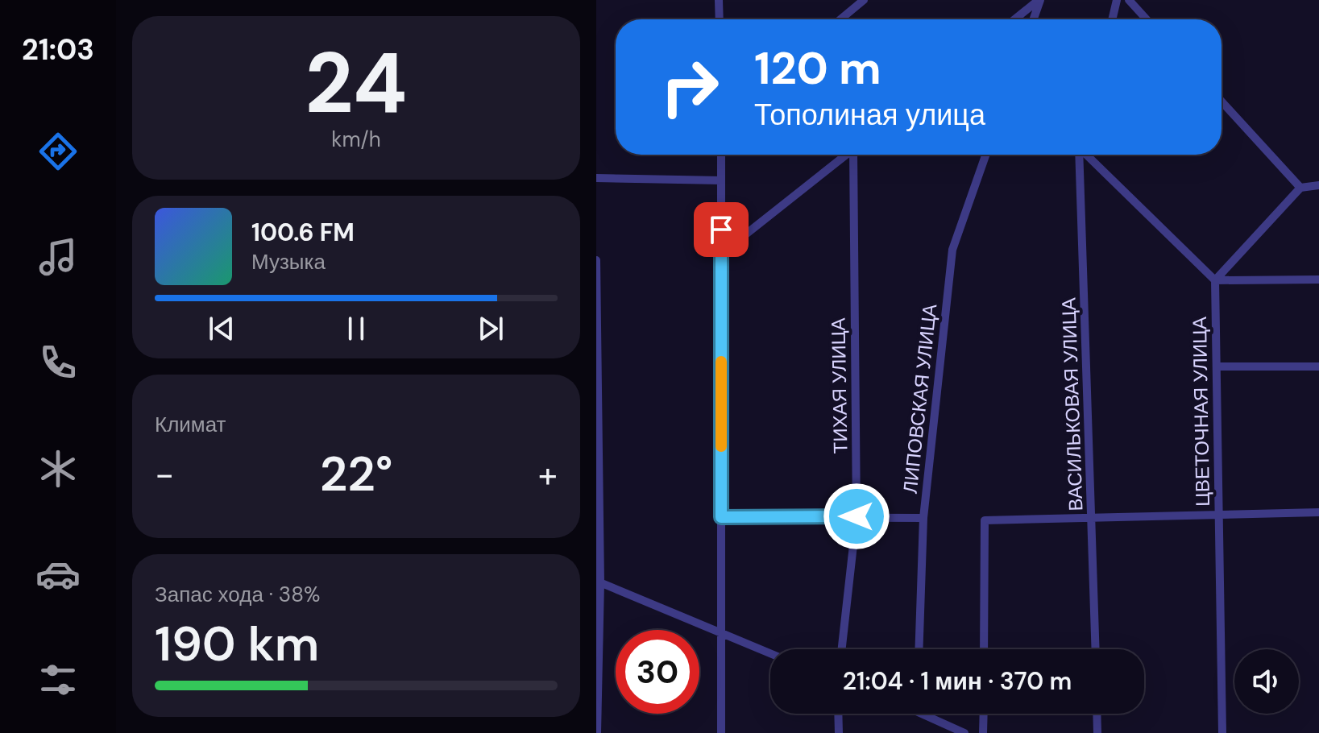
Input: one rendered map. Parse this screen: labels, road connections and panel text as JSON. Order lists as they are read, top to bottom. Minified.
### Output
{"streets":{"street":["ТИХАЯ УЛИЦА","ЛИПОВСКАЯ УЛИЦА","ВАСИЛЬКОВАЯ УЛИЦА","ЦВЕТОЧНАЯ УЛИЦА"]},"page":{"tabs":"21:03","tile":[["24","km/h"],"Климат",["Запас хода · 38%","190 km"]],"turn":["120 m","Тополиная улица"],"song":["100.6 FM","Музыка"],"heat":["−","22°","+"],"limit":"30","trip":"21:04 · 1 мин · 370 m"}}
